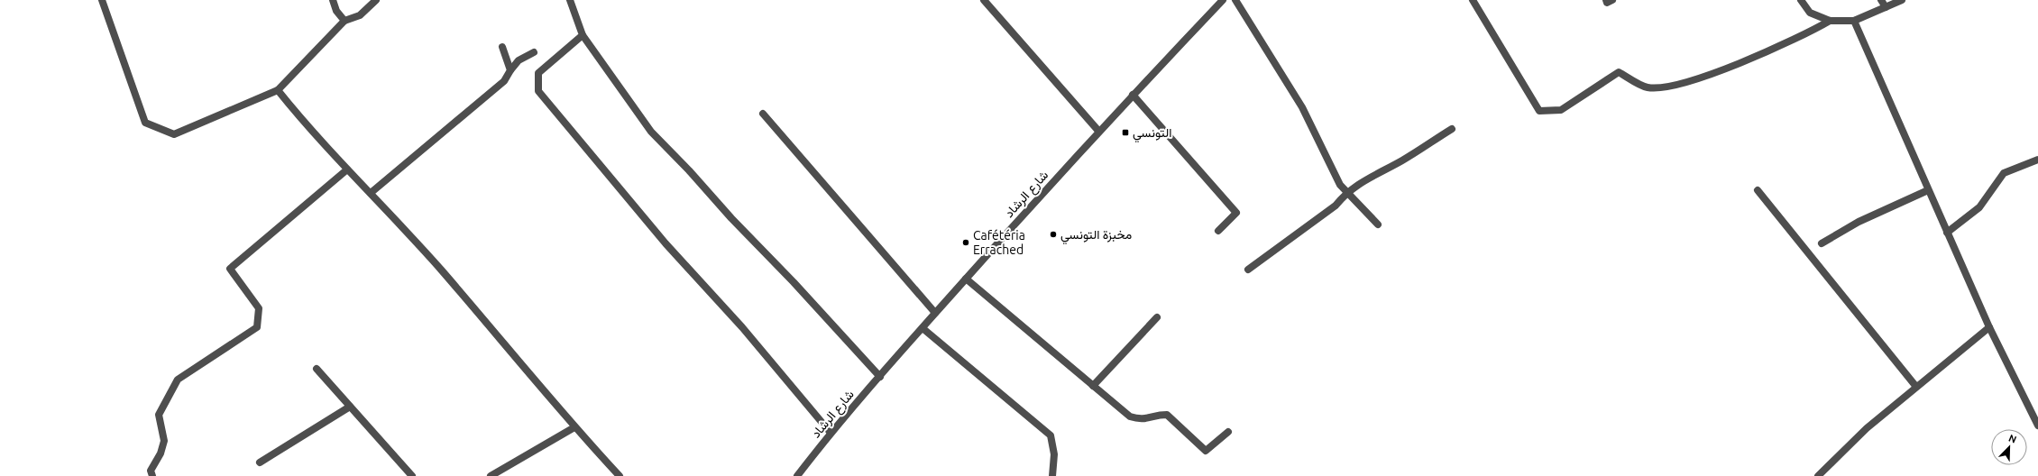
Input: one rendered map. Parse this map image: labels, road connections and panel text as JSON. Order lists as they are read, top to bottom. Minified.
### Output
{"streets":{"street":["شارع الرشاد"]},"places":{"transit":["التونسي"],"other":["مخبزة التونسي","Cafétéria Errached"]},"north":"top right"}
